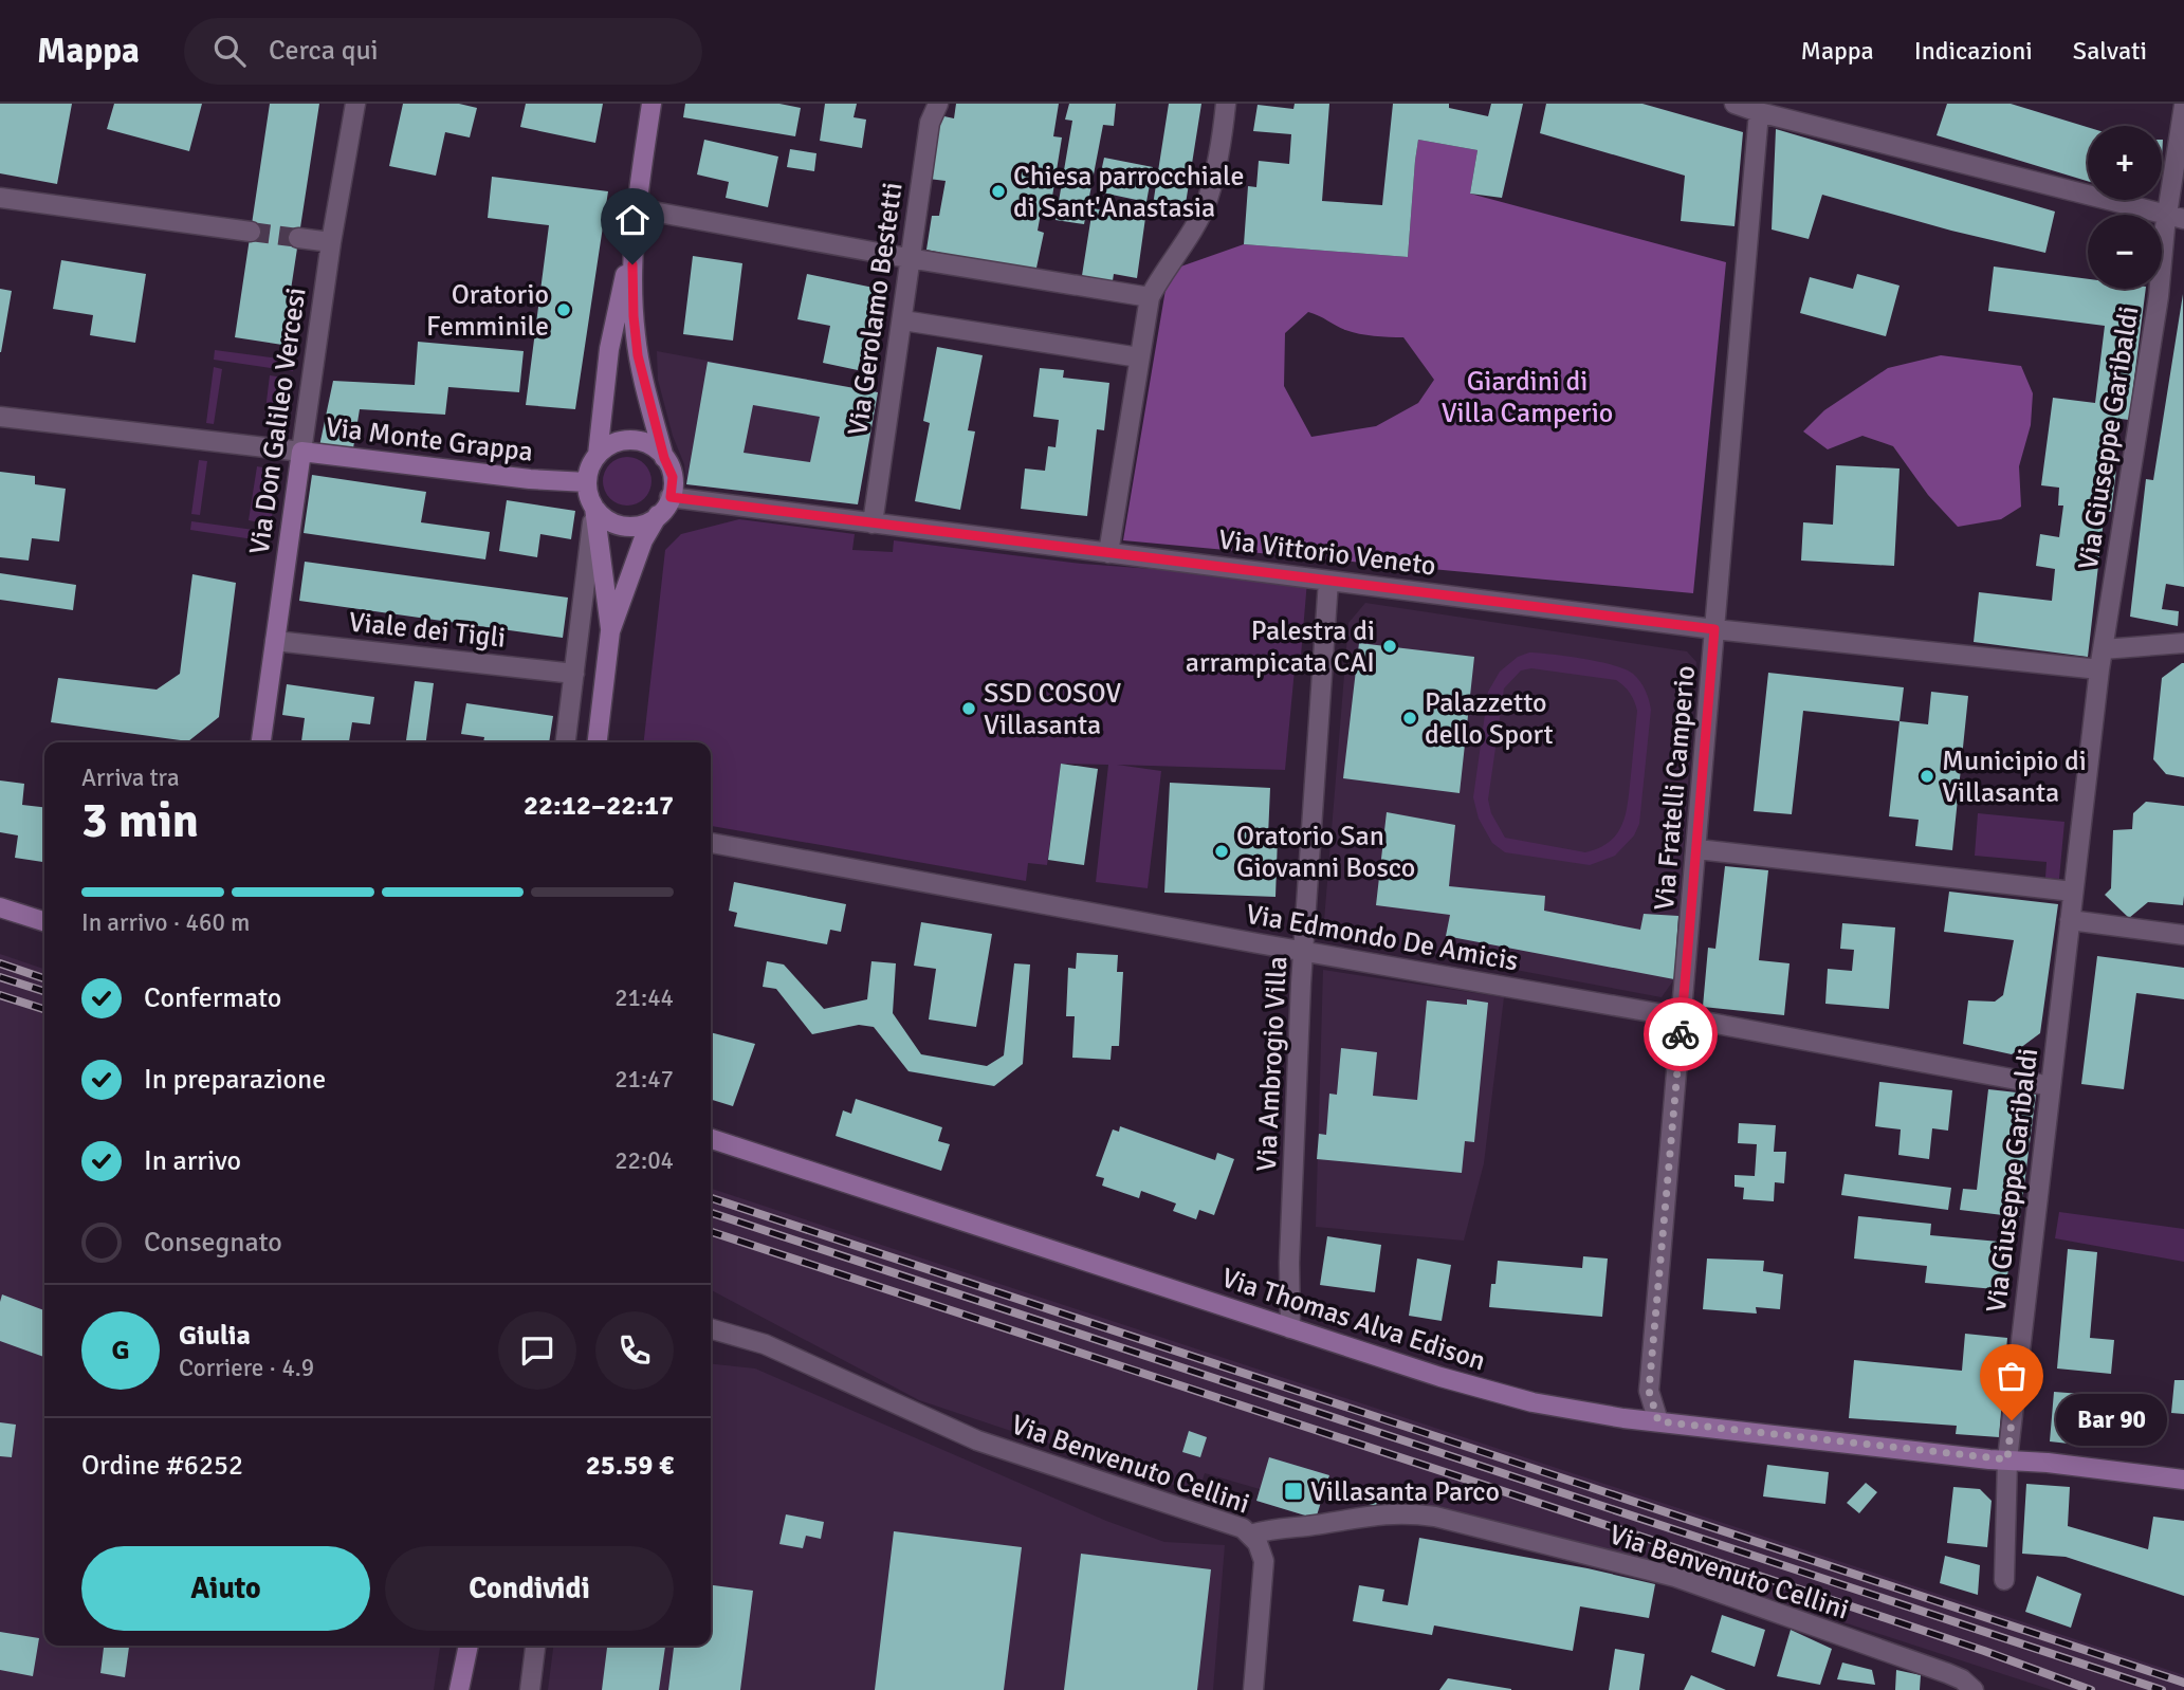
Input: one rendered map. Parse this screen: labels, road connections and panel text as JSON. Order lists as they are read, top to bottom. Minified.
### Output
{"streets":{"street":["Via Gerolamo Bestetti","Via Don Galileo Vercesi","Via Giuseppe Garibaldi","Via Monte Grappa","Via Vittorio Veneto","Viale dei Tigli","Via Fratelli Camperio","Via Edmondo De Amicis","Via Ambrogio Villa","Via Thomas Alva Edison","Via Benvenuto Cellini"]},"crossings":[["Via Gerolamo Bestetti","Via Vittorio Veneto"],["Via Don Galileo Vercesi","Via Monte Grappa"],["Via Don Galileo Vercesi","Viale dei Tigli"],["Via Giuseppe Garibaldi","Via Vittorio Veneto"],["Via Giuseppe Garibaldi","Via Edmondo De Amicis"],["Via Giuseppe Garibaldi","Via Thomas Alva Edison"],["Via Monte Grappa","Via Vittorio Veneto"],["Via Vittorio Veneto","Via Fratelli Camperio"],["Via Vittorio Veneto","Via Ambrogio Villa"],["Via Fratelli Camperio","Via Edmondo De Amicis"],["Via Fratelli Camperio","Via Thomas Alva Edison"],["Via Edmondo De Amicis","Via Ambrogio Villa"],["Via Ambrogio Villa","Via Thomas Alva Edison"]],"parks":["Giardini di Villa Camperio"],"places":{"other":["Chiesa parrocchiale di Sant'Anastasia","Oratorio Femminile","Palestra di arrampicata CAI","SSD COSOV Villasanta","Palazzetto dello Sport","Municipio di Villasanta","Oratorio San Giovanni Bosco","Bar 90"],"transit":["Villasanta Parco"]},"page":{"header":"Mappa","search":"Cerca qui","nav":["Mappa","Indicazioni","Salvati"],"map_buttons":["+","−"],"heading":["3 min","Arriva tra","22:12–22:17"],"panel":["Giulia","Corriere · 4.9","Ordine #6252","25.59 €"],"bar":"In arrivo · 460 m","list":[["Confermato","21:44"],["In preparazione","21:47"],["In arrivo","22:04"],"Consegnato"],"round":"G","bubble":"Bar 90","buttons":["Aiuto","Condividi"]}}
